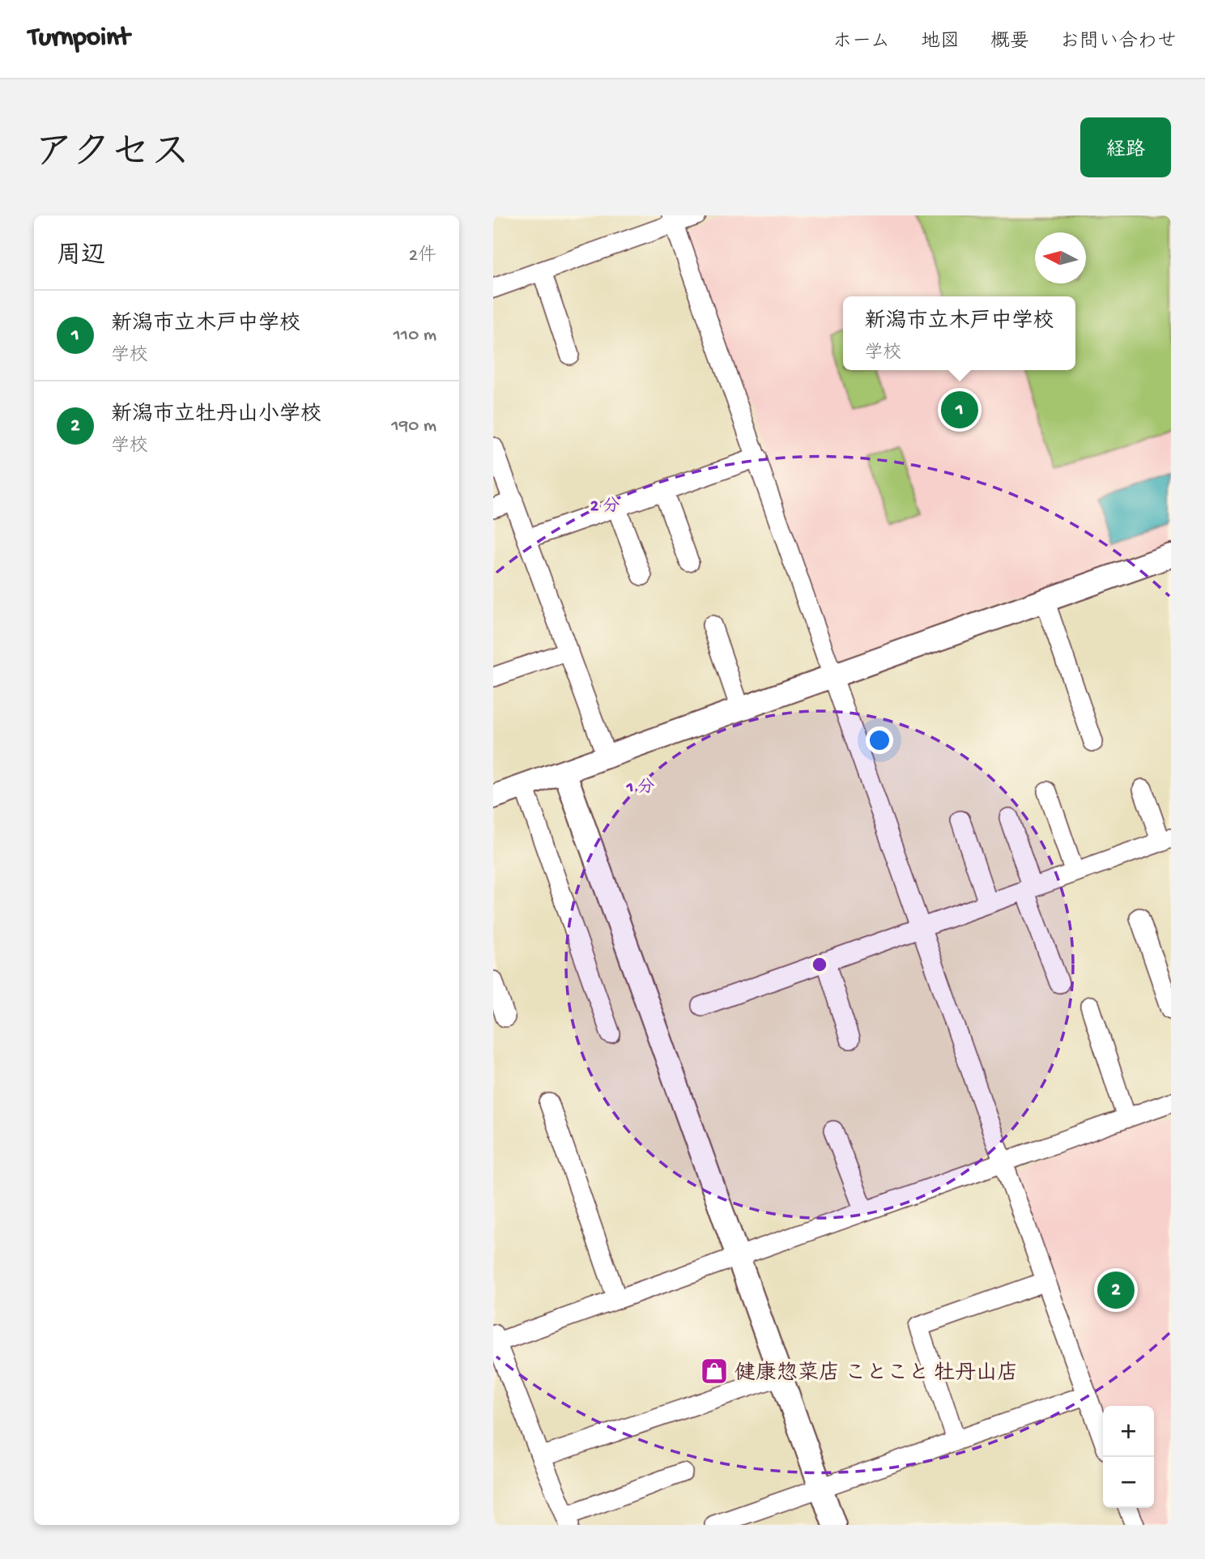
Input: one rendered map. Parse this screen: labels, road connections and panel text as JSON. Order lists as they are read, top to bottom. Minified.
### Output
{"places":{"shop":["健康惣菜店 ことこと 牡丹山店"]},"north":"left","page":{"header":"Turnpoint","nav":["ホーム","地図","概要","お問い合わせ"],"title":"アクセス","buttons":"経路","heading":["周辺","2件"],"list":[{"mark":"1","name":"新潟市立木戸中学校","note":"学校","value":"110 m"},{"mark":"2","name":"新潟市立牡丹山小学校","note":"学校","value":"190 m"}],"popup":["新潟市立木戸中学校","学校"],"pins":["1","2"],"map_buttons":["+","−"]},"rings":["2 分","1 分"]}
